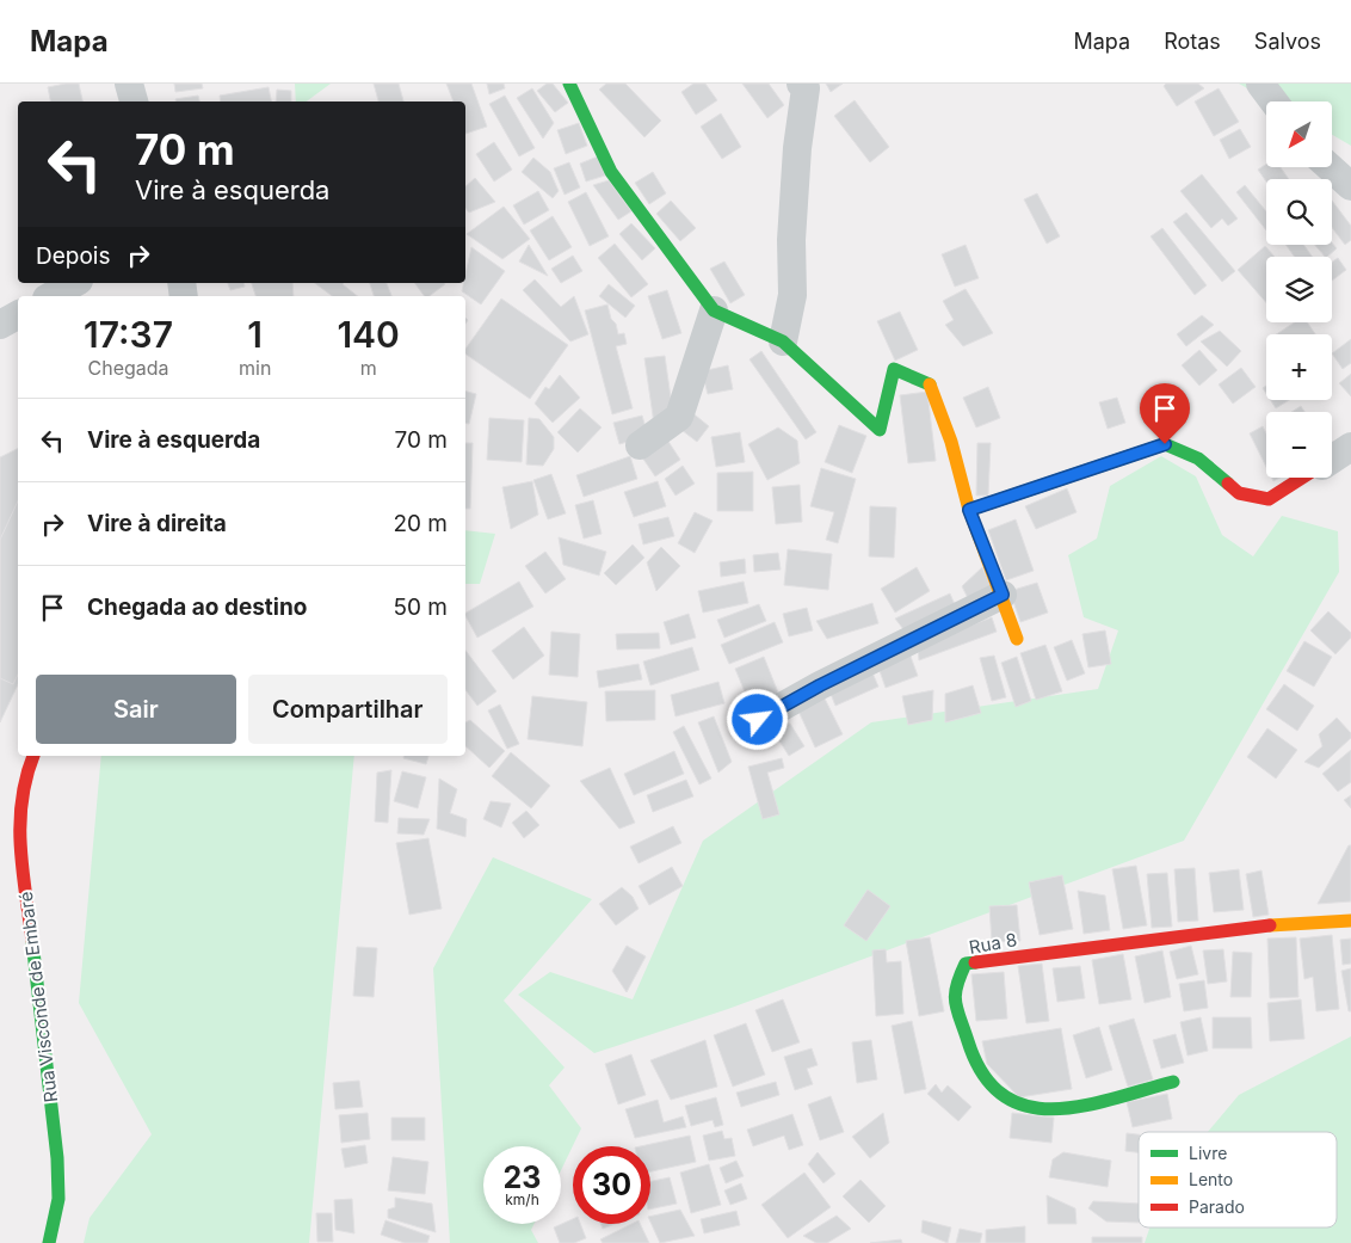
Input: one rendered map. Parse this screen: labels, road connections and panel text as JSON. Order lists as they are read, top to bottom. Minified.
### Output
{"streets":{"street":["Rua 8","Rua Visconde de Embaré"]},"legend":["Livre","Lento","Parado"],"north":"bottom left","page":{"header":"Mapa","nav":["Mapa","Rotas","Salvos"],"map_buttons":["+","−"],"turn":["70 m","Vire à esquerda"],"then":"Depois","eta":["17:37","Chegada","1","min","140","m"],"list":[{"name":"Vire à esquerda","value":"70 m"},{"name":"Vire à direita","value":"20 m"},{"name":"Chegada ao destino","value":"50 m"}],"buttons":["Sair","Compartilhar"],"speed":"23 km/h","limit":"30"}}
